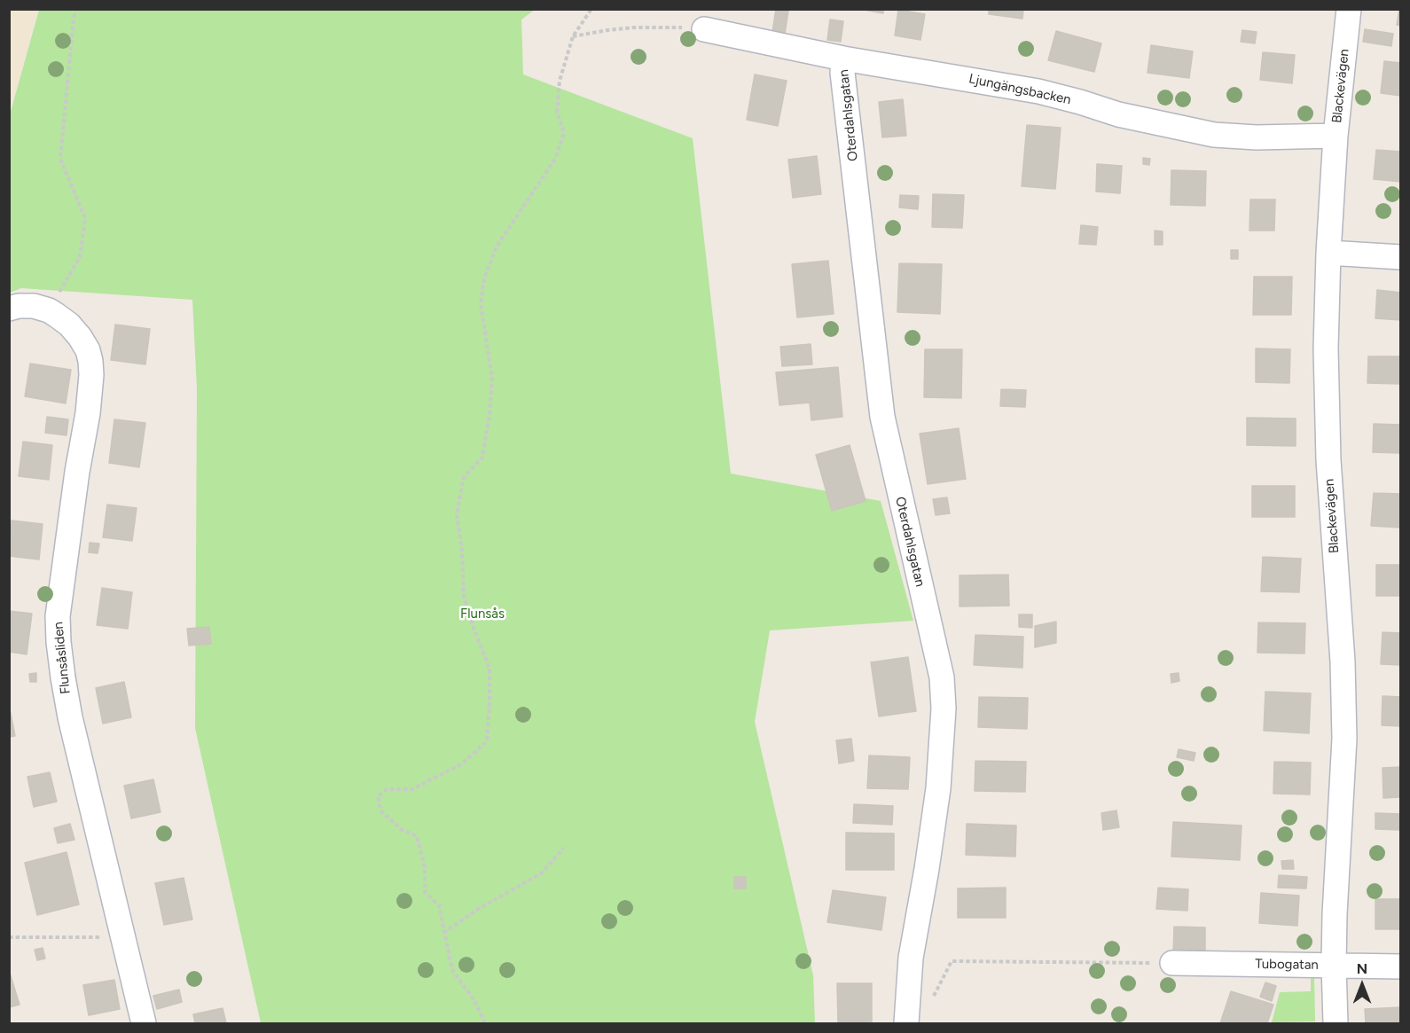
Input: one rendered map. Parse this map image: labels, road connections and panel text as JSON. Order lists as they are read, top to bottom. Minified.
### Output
{"streets":{"street":["Blackevägen","Ljungängsbacken","Oterdahlsgatan","Flunsåsliden","Tubogatan"]},"crossings":[["Blackevägen","Ljungängsbacken"],["Blackevägen","Tubogatan"],["Ljungängsbacken","Oterdahlsgatan"]],"parks":["Flunsås"],"north":"top"}
